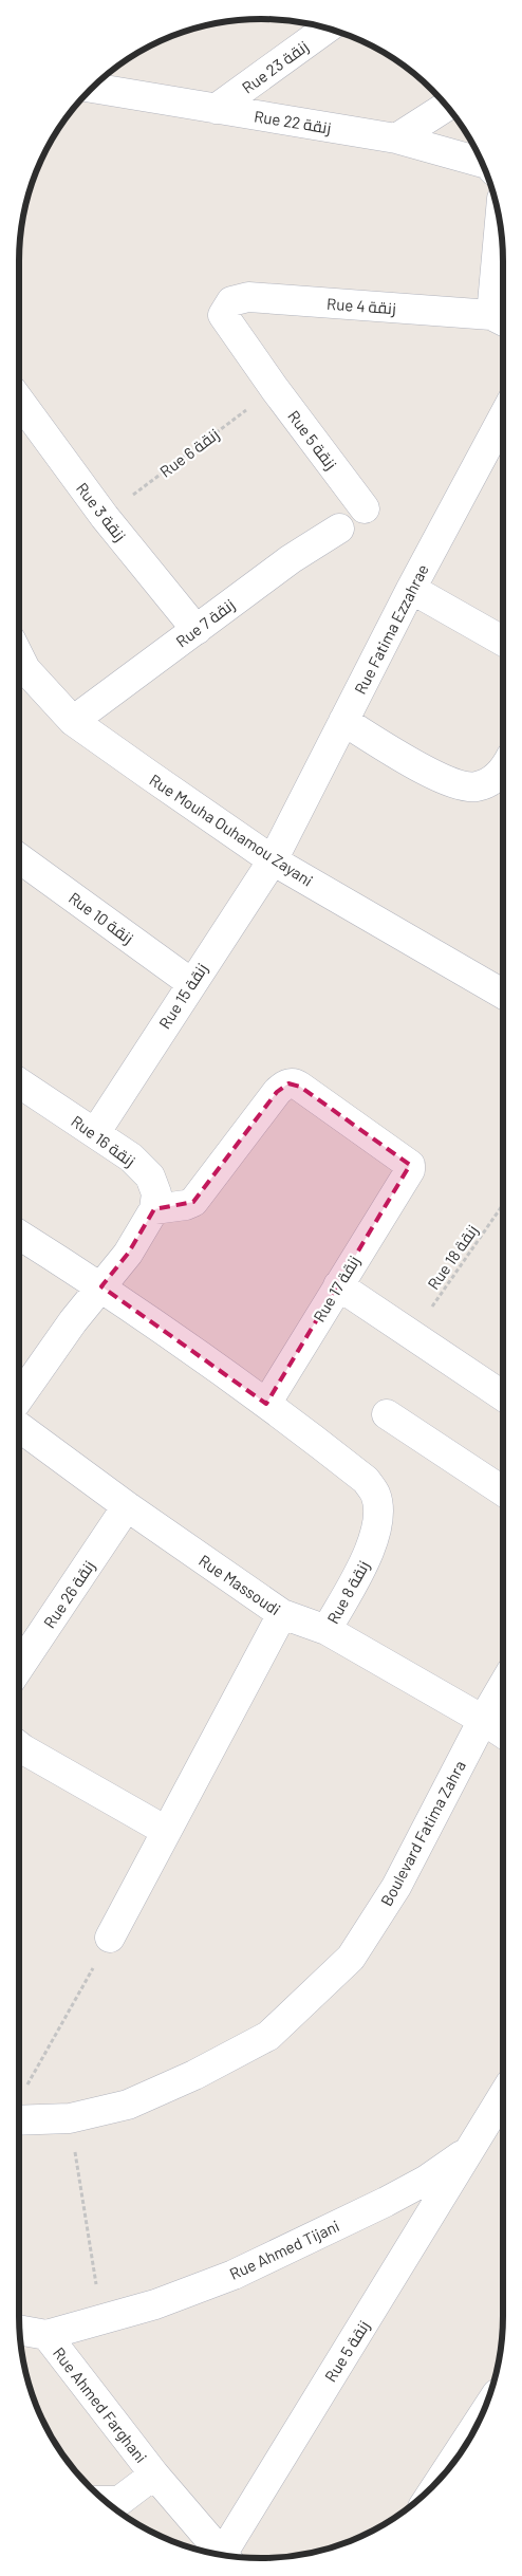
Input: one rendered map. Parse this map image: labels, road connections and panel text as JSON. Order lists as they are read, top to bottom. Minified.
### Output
{"streets":{"street":["Rue 23 زنقة","Rue 22 زنقة","Rue 4 زنقة","Rue 5 زنقة","Rue 3 زنقة","Rue 7 زنقة","Rue Fatima Ezzahrae","Rue Mouha Ouhamou Zayani","Rue 10 زنقة","Rue 15 زنقة","Rue 16 زنقة","Rue 17 زنقة","Rue Massoudi","Rue 8 زنقة","Rue 26 زنقة","Boulevard Fatima Zahra","Rue Ahmed Tijani","Rue Ahmed Farghani"],"path":["Rue 6 زنقة","Rue 18 زنقة"]},"crossings":[["Rue 23 زنقة","Rue 22 زنقة"],["Rue 4 زنقة","Rue 5 زنقة"],["Rue 5 زنقة","Rue 6 زنقة"],["Rue 5 زنقة","Rue Ahmed Tijani"],["Rue 6 زنقة","Rue 3 زنقة"],["Rue 3 زنقة","Rue 7 زنقة"],["Rue 7 زنقة","Rue Mouha Ouhamou Zayani"],["Rue Fatima Ezzahrae","Rue Mouha Ouhamou Zayani"],["Rue Fatima Ezzahrae","Rue 15 زنقة"],["Rue Mouha Ouhamou Zayani","Rue 15 زنقة"],["Rue 10 زنقة","Rue 15 زنقة"],["Rue 15 زنقة","Rue 16 زنقة"],["Rue 16 زنقة","Rue 17 زنقة"],["Rue 17 زنقة","Rue 8 زنقة"],["Rue Massoudi","Rue 8 زنقة"],["Rue Massoudi","Rue 26 زنقة"],["Rue Massoudi","Boulevard Fatima Zahra"],["Rue Ahmed Tijani","Rue Ahmed Farghani"]]}
